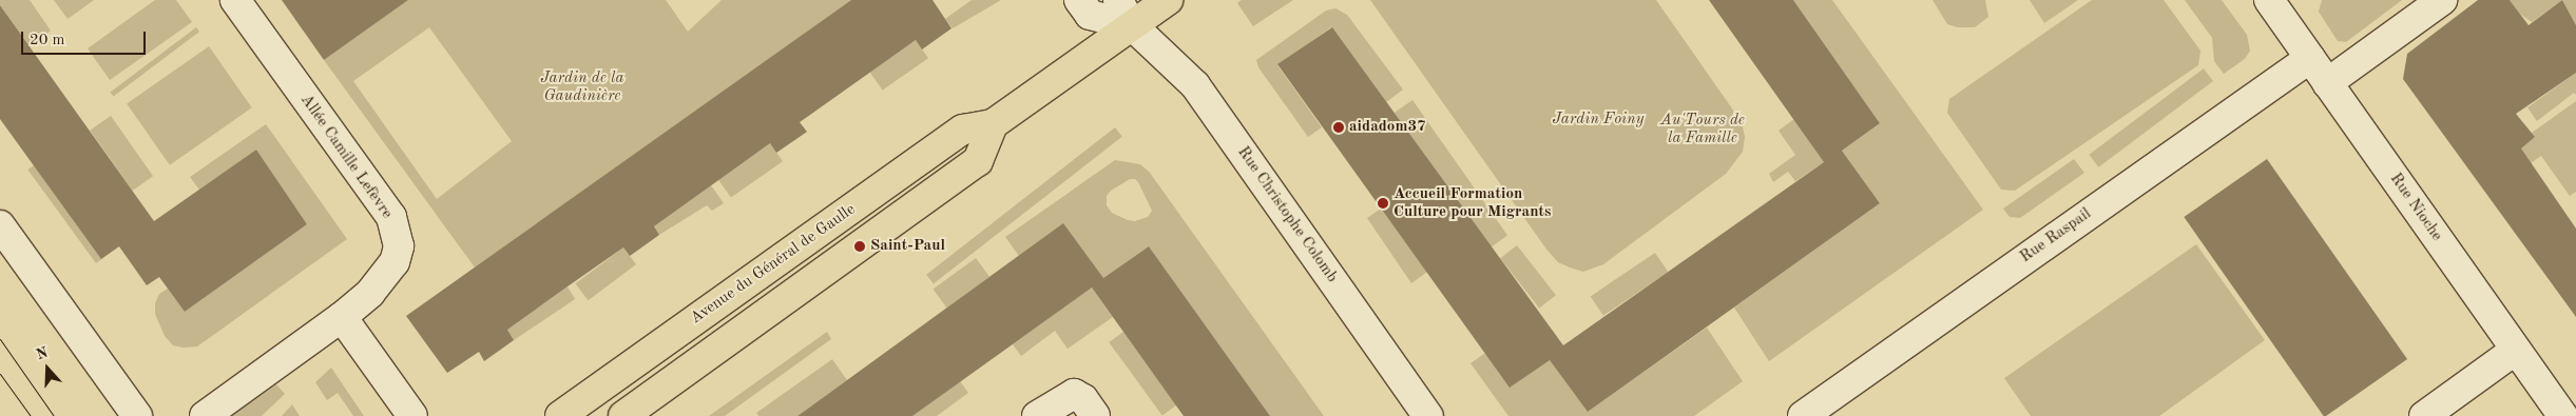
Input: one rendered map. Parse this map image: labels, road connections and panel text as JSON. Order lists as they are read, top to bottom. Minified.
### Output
{"streets":{"main road":["Avenue du Général de Gaulle"],"street":["Allée Camille Lefèvre","Rue Nioche","Rue Christophe Colomb","Rue Raspail"]},"crossings":[["Rue Nioche","Rue Raspail"],["Rue Christophe Colomb","Avenue du Général de Gaulle"]],"parks":["Jardin de la Gaudinière","Jardin Foiny","Au'Tours de la Famille"],"places":["aidadom37","Accueil Formation Culture pour Migrants","Saint-Paul"],"scale_bar":"20 m","north":"top"}
